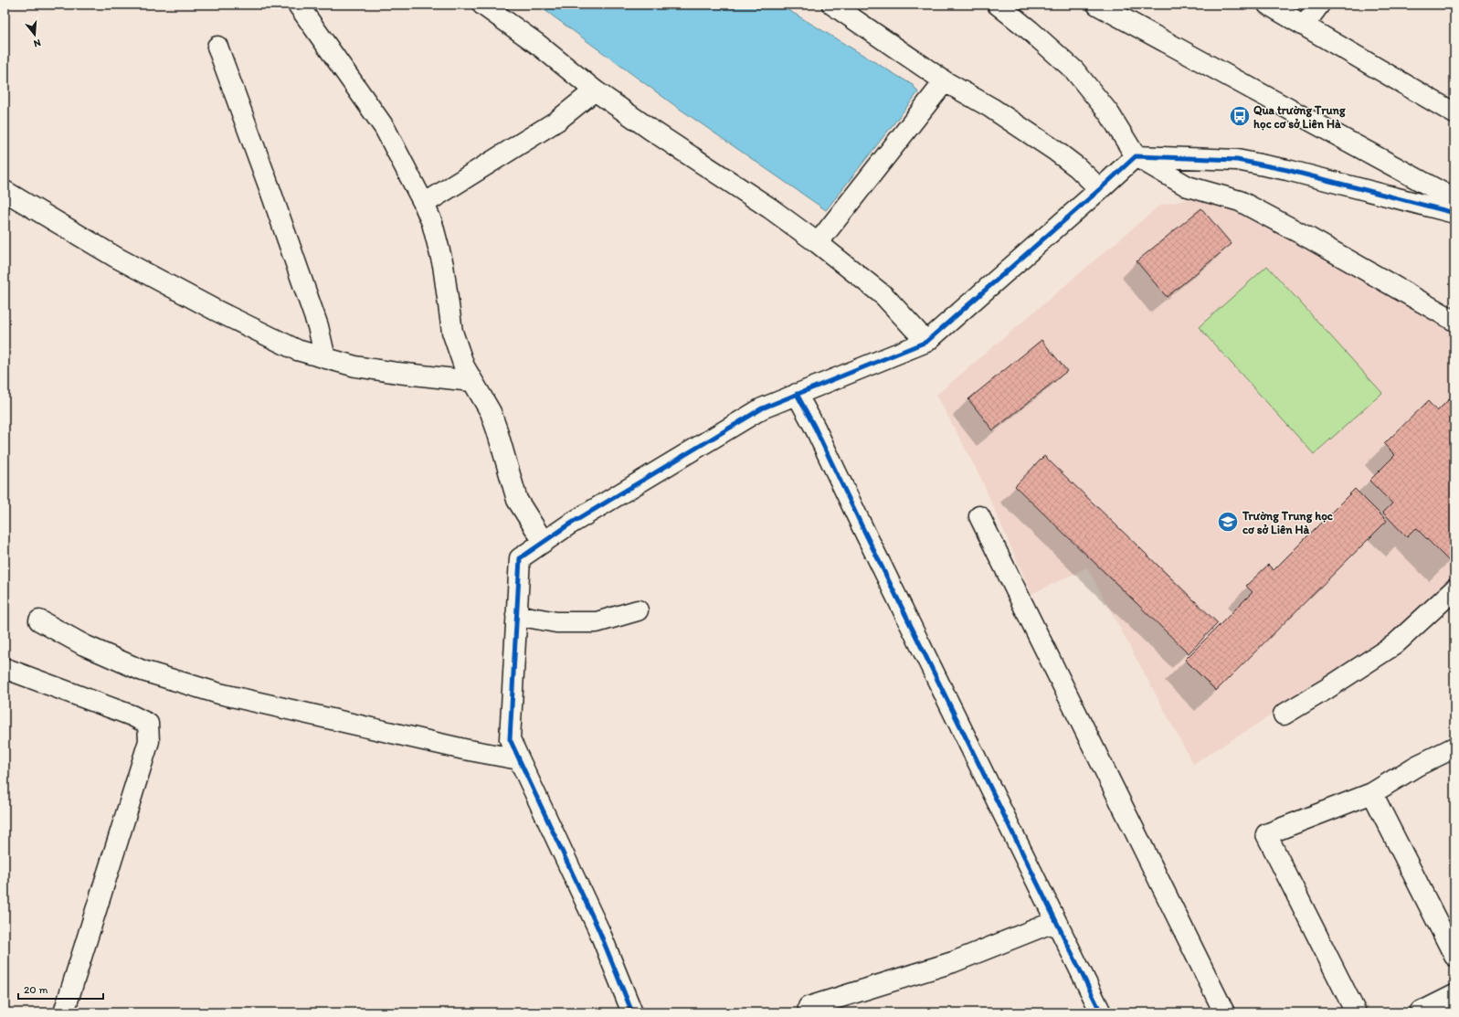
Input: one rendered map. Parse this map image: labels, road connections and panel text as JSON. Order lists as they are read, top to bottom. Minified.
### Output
{"places":{"bus stop":["Qua trường Trung học cơ sở Liên Hà"],"school or university":["Trường Trung học cơ sở Liên Hà"]},"scale_bar":"20 m","north":"bottom"}
